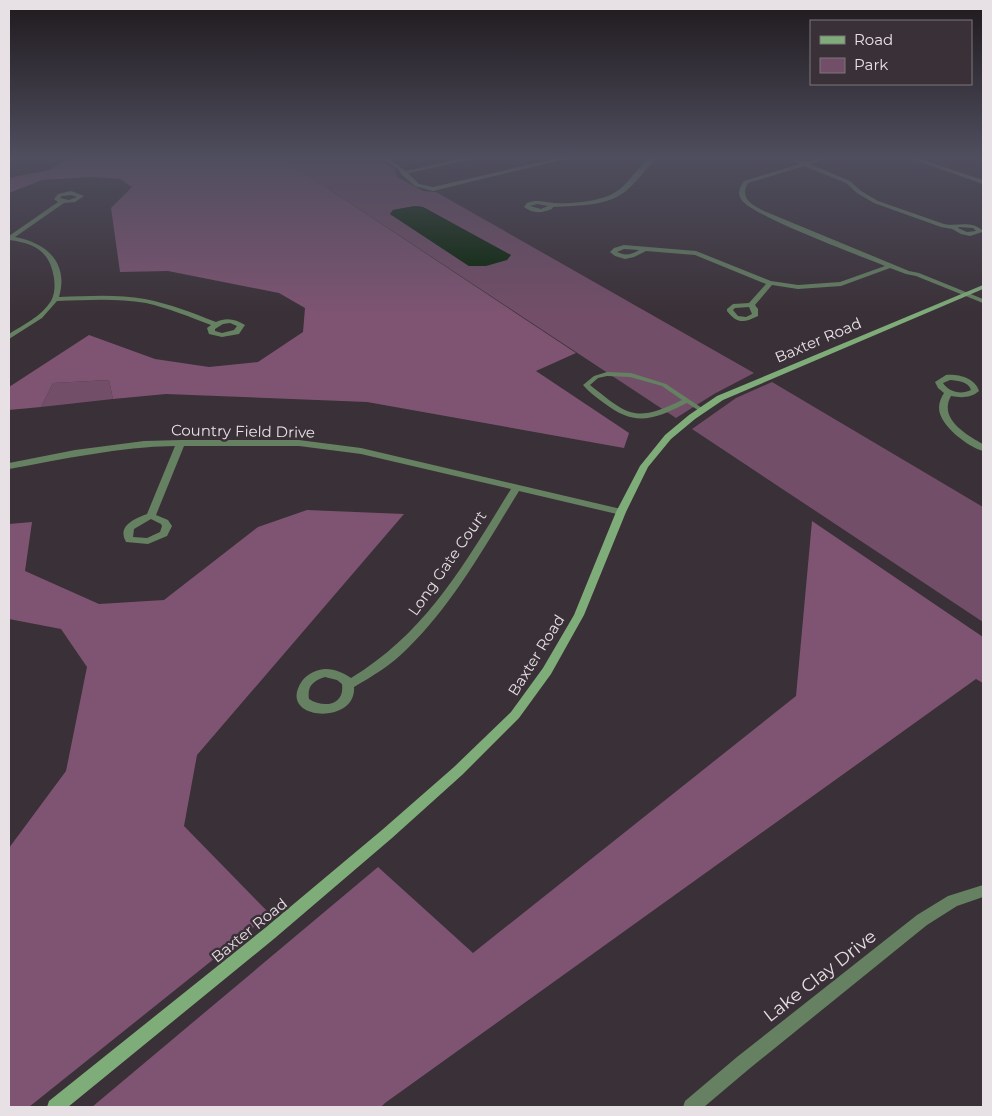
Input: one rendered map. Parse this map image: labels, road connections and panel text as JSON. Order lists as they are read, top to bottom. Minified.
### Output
{"streets":{"main road":["Baxter Road"],"street":["Country Field Drive","Long Gate Court","Lake Clay Drive"]},"crossings":[["Baxter Road","Country Field Drive"],["Country Field Drive","Long Gate Court"]],"legend":["Road","Park"]}
